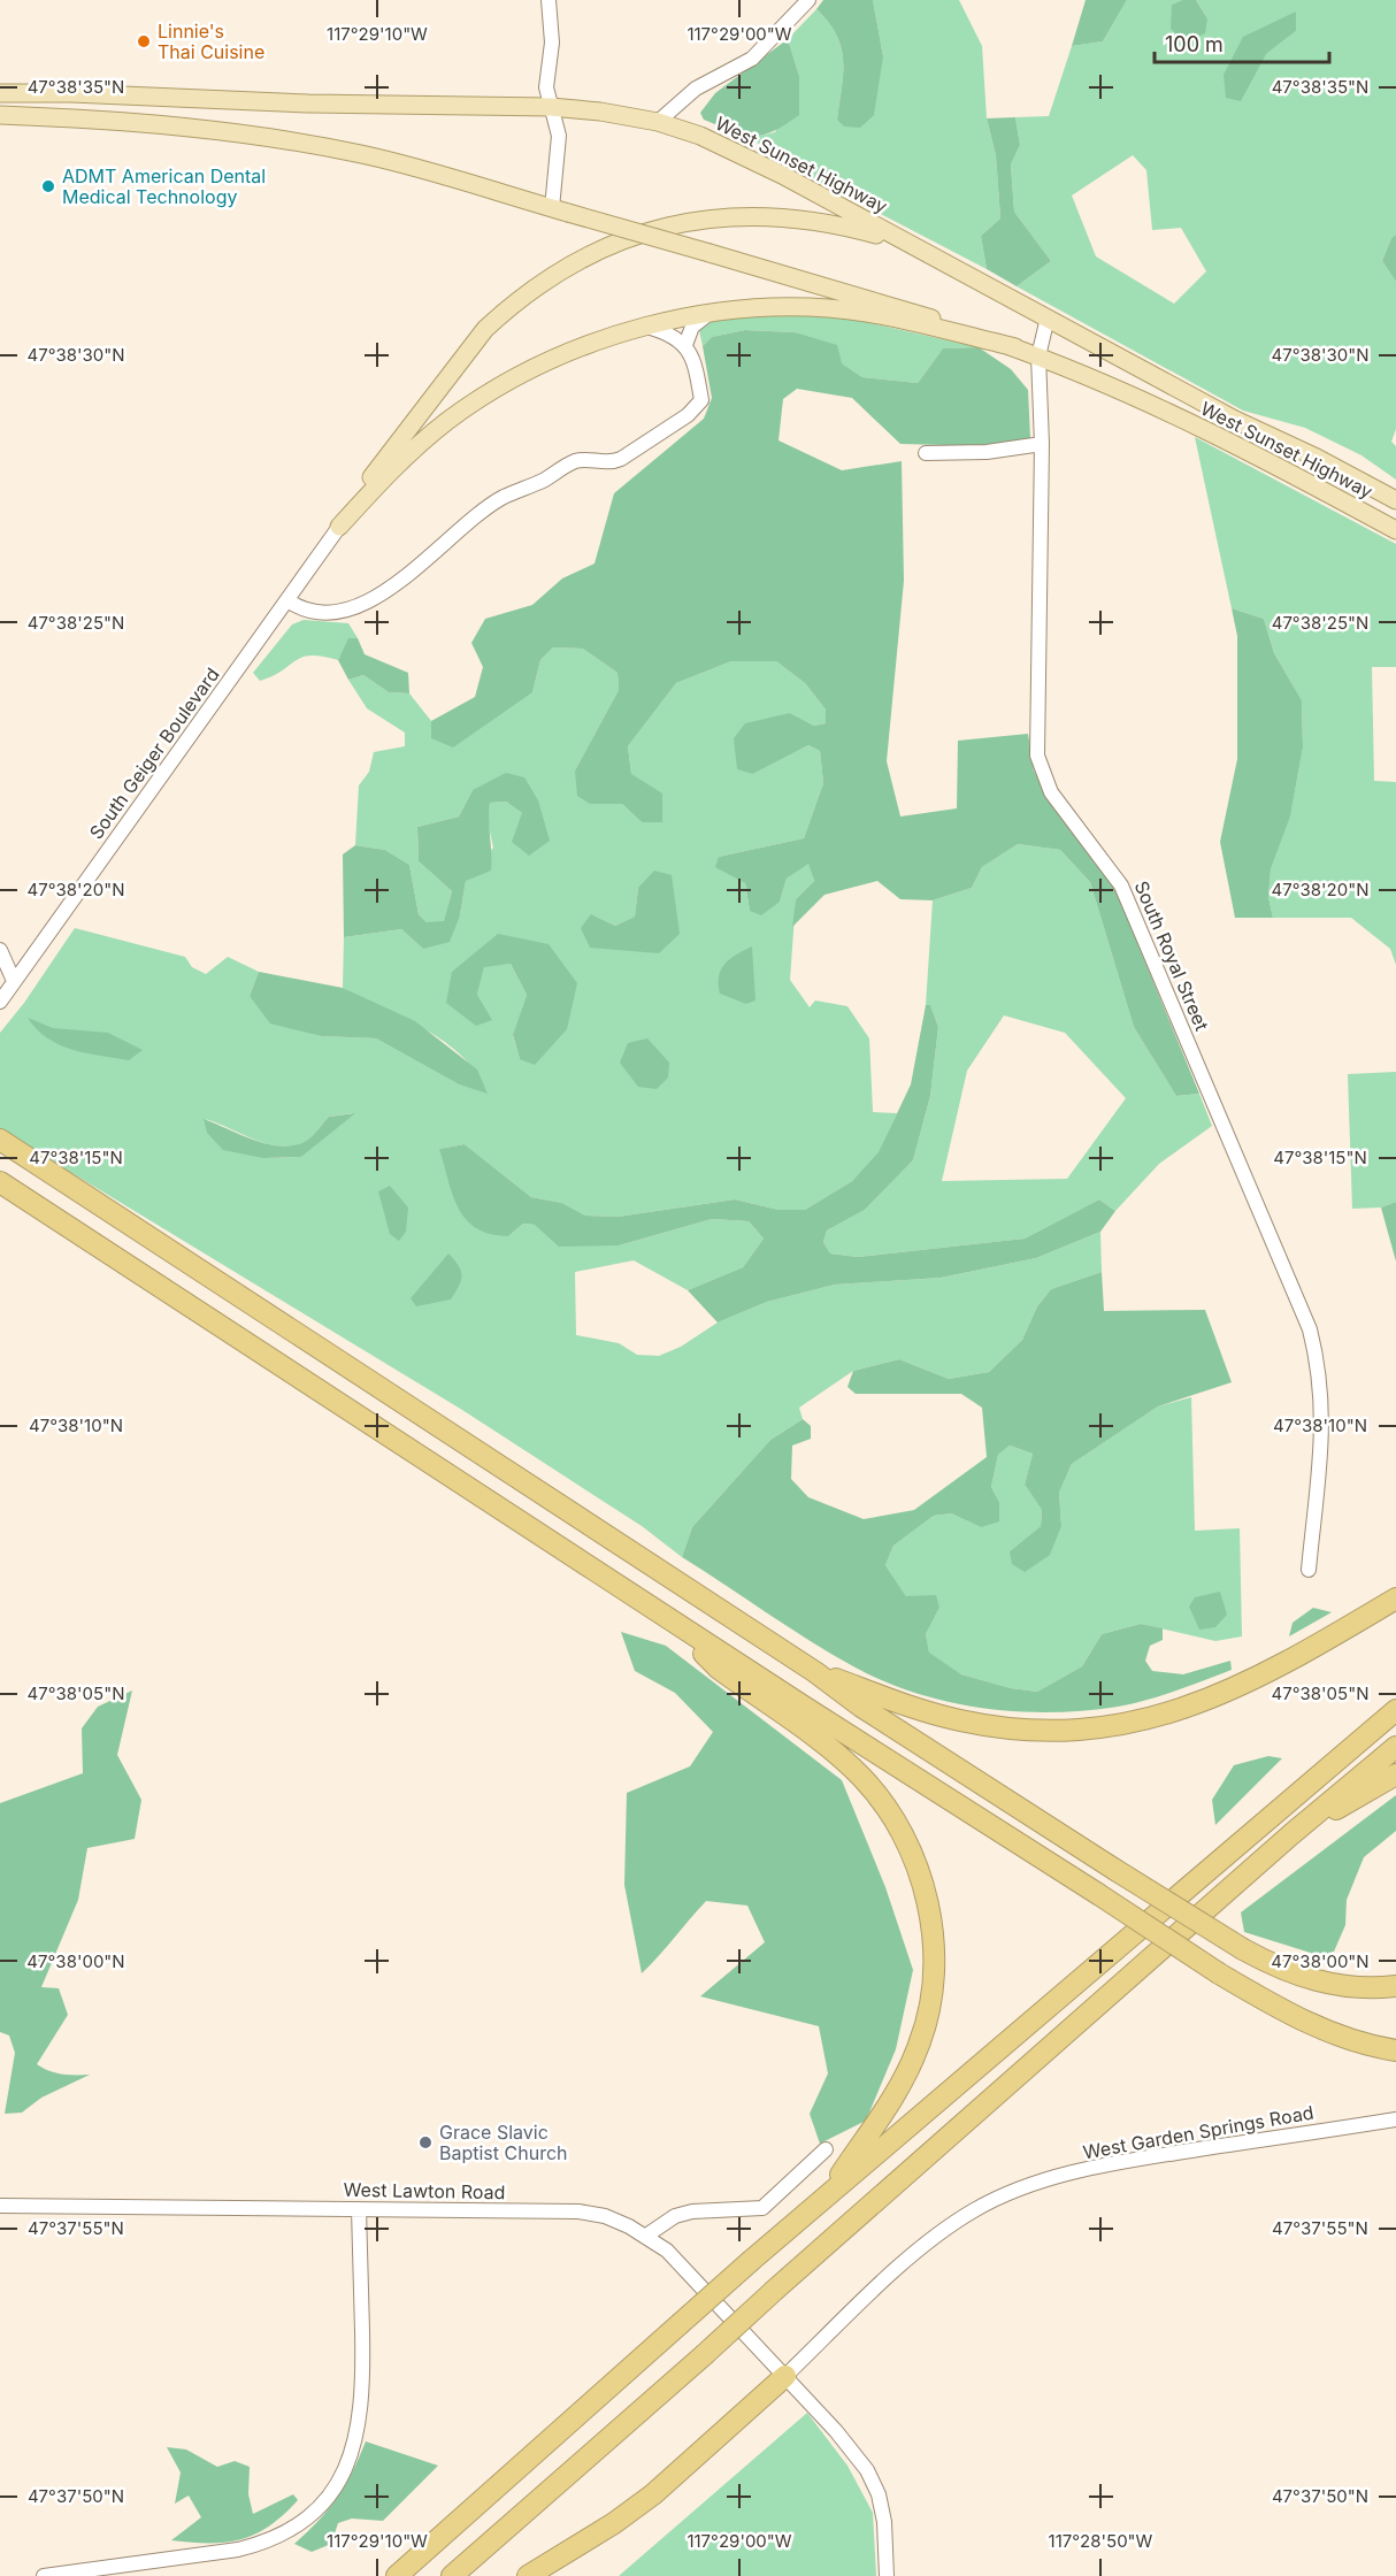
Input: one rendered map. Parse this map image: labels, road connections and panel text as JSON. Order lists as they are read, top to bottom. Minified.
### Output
{"streets":{"main road":["West Sunset Highway"],"street":["South Geiger Boulevard","South Royal Street","West Garden Springs Road","West Lawton Road"]},"crossings":[["West Sunset Highway","South Royal Street"],["West Garden Springs Road","West Lawton Road"]],"places":["Linnie's Thai Cuisine","ADMT American Dental Medical Technology","Grace Slavic Baptist Church"],"scale_bar":"100 m","coordinates":["117°29'10\"W","117°29'00\"W","47°38'35\"N","47°38'30\"N","47°38'25\"N","47°38'20\"N","47°38'15\"N","47°38'10\"N","47°38'05\"N","47°38'00\"N","47°37'55\"N","47°37'50\"N","117°28'50\"W"]}
